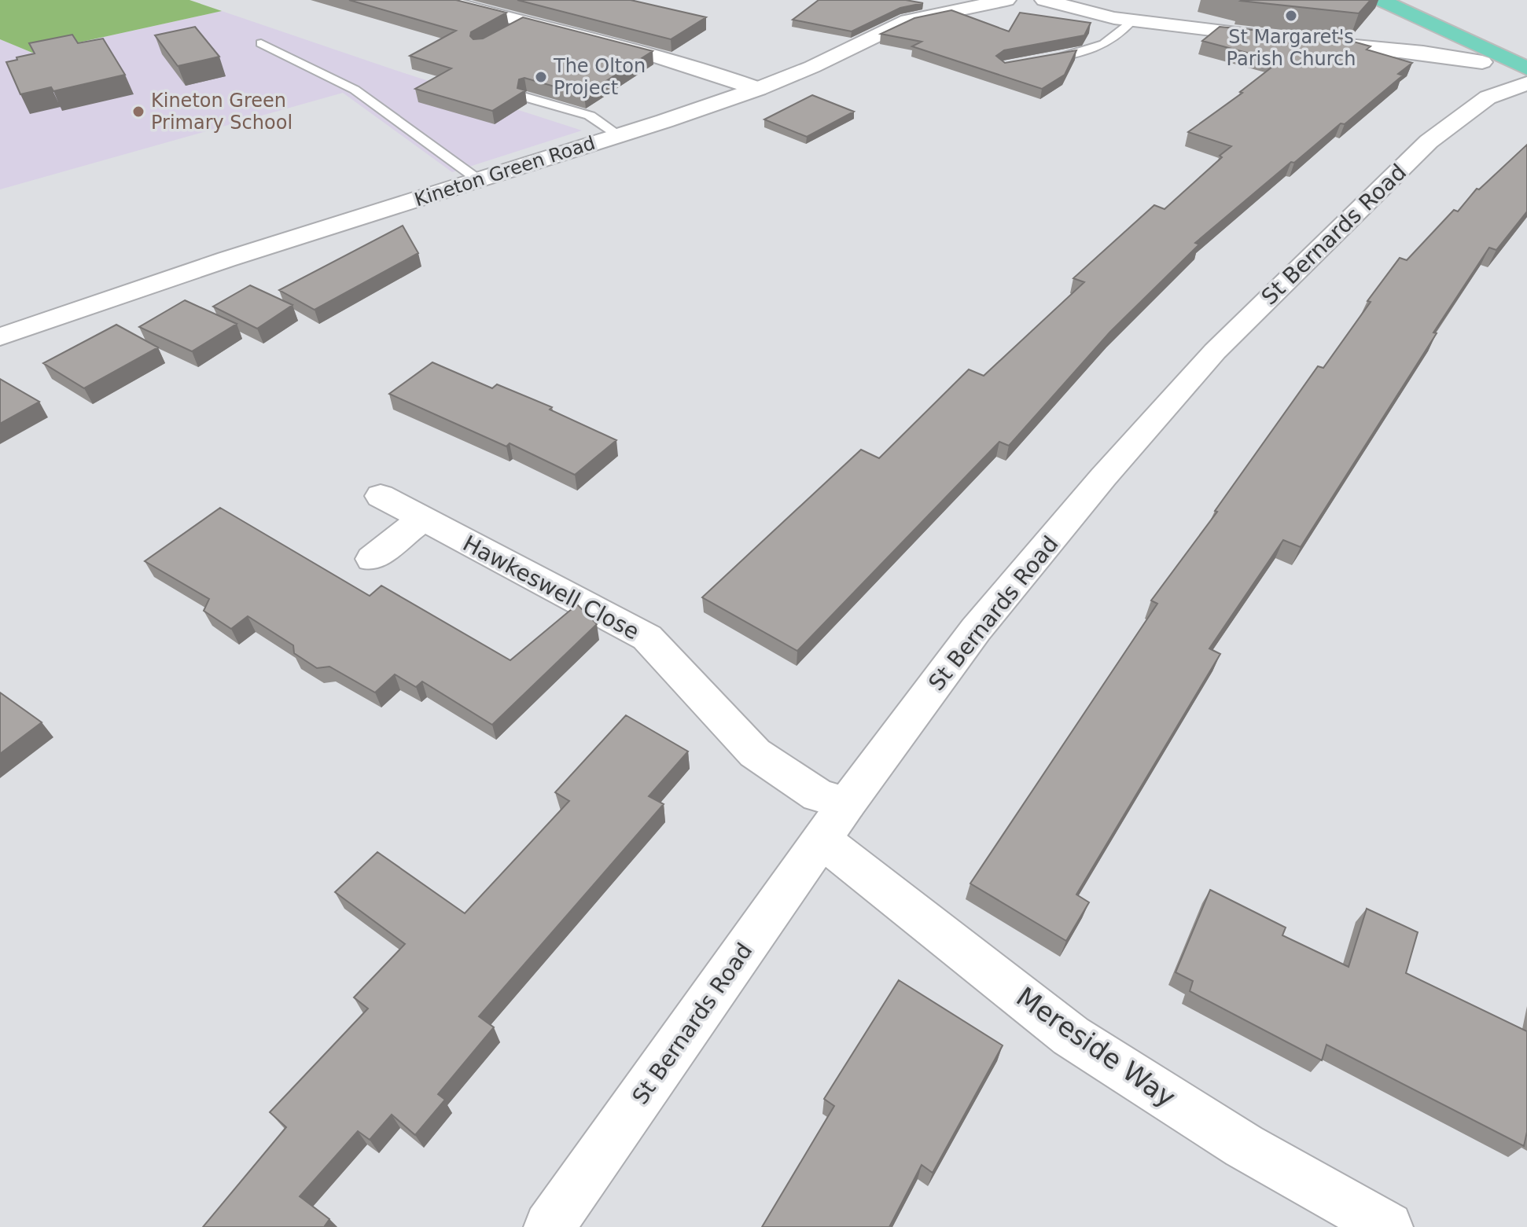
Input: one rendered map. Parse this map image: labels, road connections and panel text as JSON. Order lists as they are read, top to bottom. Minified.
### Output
{"streets":{"street":["Kineton Green Road","St Bernards Road","Hawkeswell Close","Mereside Way"]},"crossings":[["St Bernards Road","Hawkeswell Close"],["St Bernards Road","Mereside Way"]],"places":["St Margaret's Parish Church","The Olton Project","Kineton Green Primary School"]}
